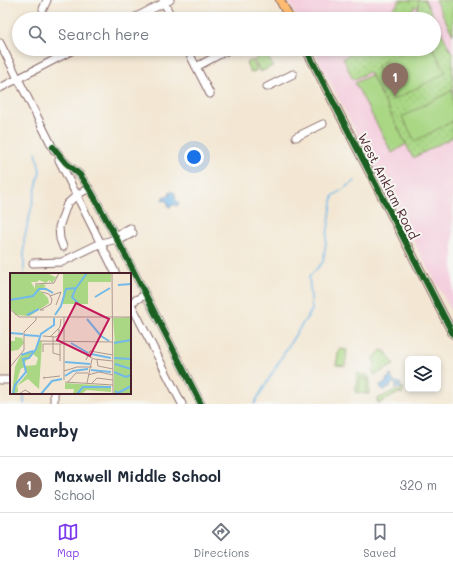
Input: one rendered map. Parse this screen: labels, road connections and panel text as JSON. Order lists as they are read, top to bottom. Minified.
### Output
{"streets":{"main road":["West Anklam Road"]},"page":{"search":"Search here","pins":"1","heading":"Nearby","list":[{"mark":"1","name":"Maxwell Middle School","note":"School","value":"320 m"}],"nav":["Map","Directions","Saved"]}}
